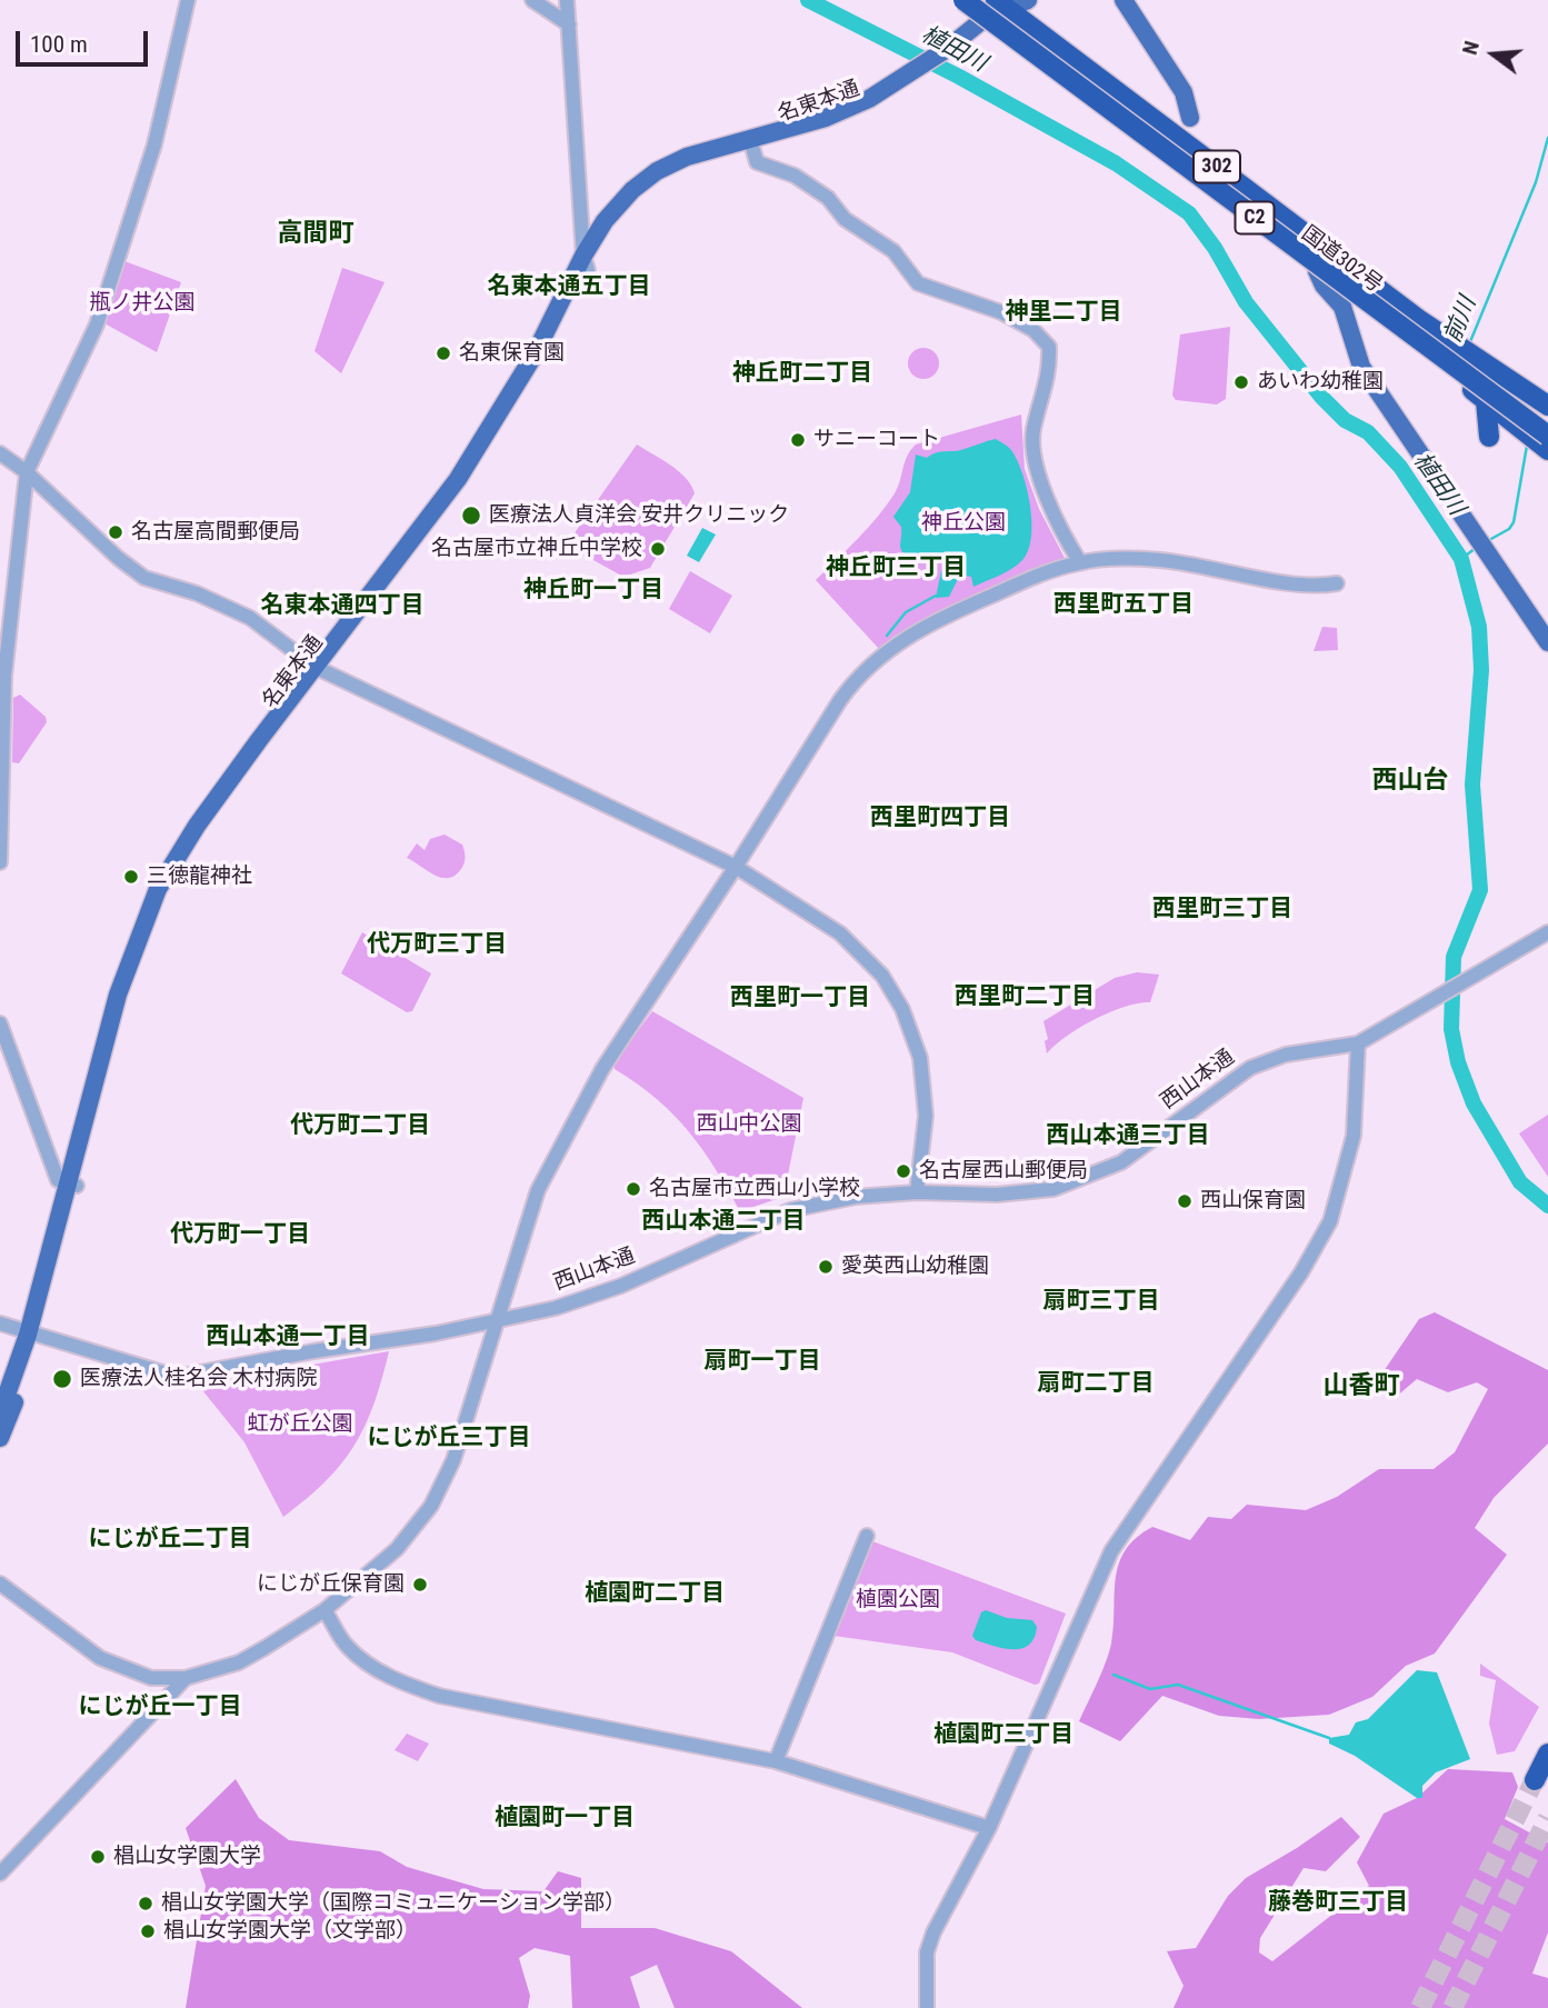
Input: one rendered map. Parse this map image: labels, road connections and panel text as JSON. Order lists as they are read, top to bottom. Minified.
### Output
{"streets":{"highway":["302","C2","国道302号"],"main road":["名東本通"],"street":["西山本通"]},"crossings":[["名東本通","国道302号"],["名東本通","西山本通"]],"districts":["高間町","名東本通五丁目","神里二丁目","神丘町二丁目","神丘町三丁目","神丘町一丁目","西里町五丁目","名東本通四丁目","西山台","西里町四丁目","西里町三丁目","代万町三丁目","西里町二丁目","西里町一丁目","代万町二丁目","西山本通三丁目","西山本通二丁目","代万町一丁目","扇町三丁目","西山本通一丁目","扇町一丁目","扇町二丁目","山香町","にじが丘三丁目","にじが丘二丁目","植園町二丁目","にじが丘一丁目","植園町三丁目","植園町一丁目","藤巻町三丁目"],"water":["植田川","前川"],"parks":["瓶ノ井公園","神丘公園","西山中公園","虹が丘公園","植園公園"],"places":["名東保育園","あいわ幼稚園","サニーコート","医療法人貞洋会 安井クリニック","名古屋高間郵便局","名古屋市立神丘中学校","三徳龍神社","名古屋西山郵便局","名古屋市立西山小学校","西山保育園","愛英西山幼稚園","医療法人桂名会 木村病院","にじが丘保育園","椙山女学園大学","椙山女学園大学（国際コミュニケーション学部）","椙山女学園大学（文学部）"],"scale_bar":"100 m","north":"left"}
